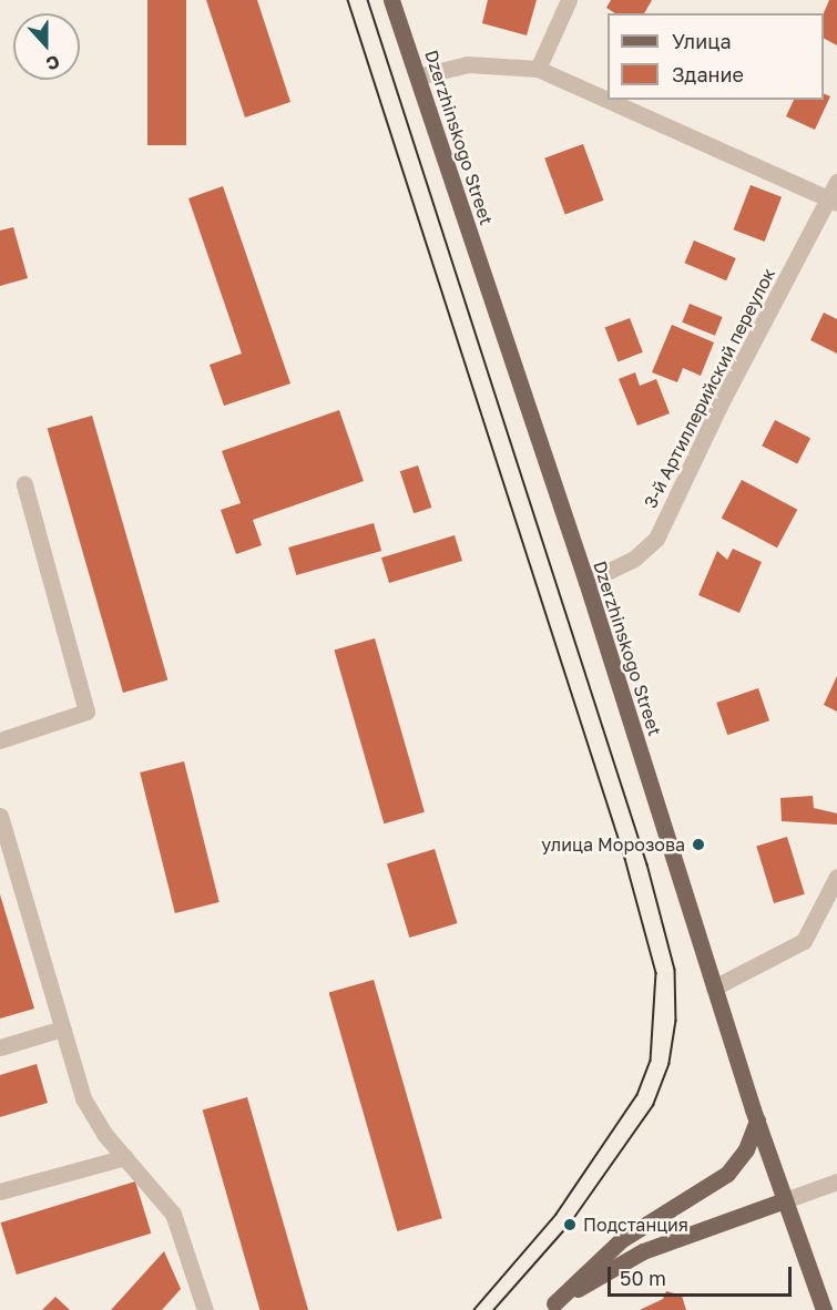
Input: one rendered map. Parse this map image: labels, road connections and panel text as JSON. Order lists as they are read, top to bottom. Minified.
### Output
{"streets":{"main road":["Dzerzhinskogo Street"],"street":["3-й Артиллерийский переулок"]},"crossings":[["Dzerzhinskogo Street","3-й Артиллерийский переулок"]],"places":["улица Морозова","Подстанция"],"legend":["Улица","Здание"],"scale_bar":"50 m","north":"bottom"}
